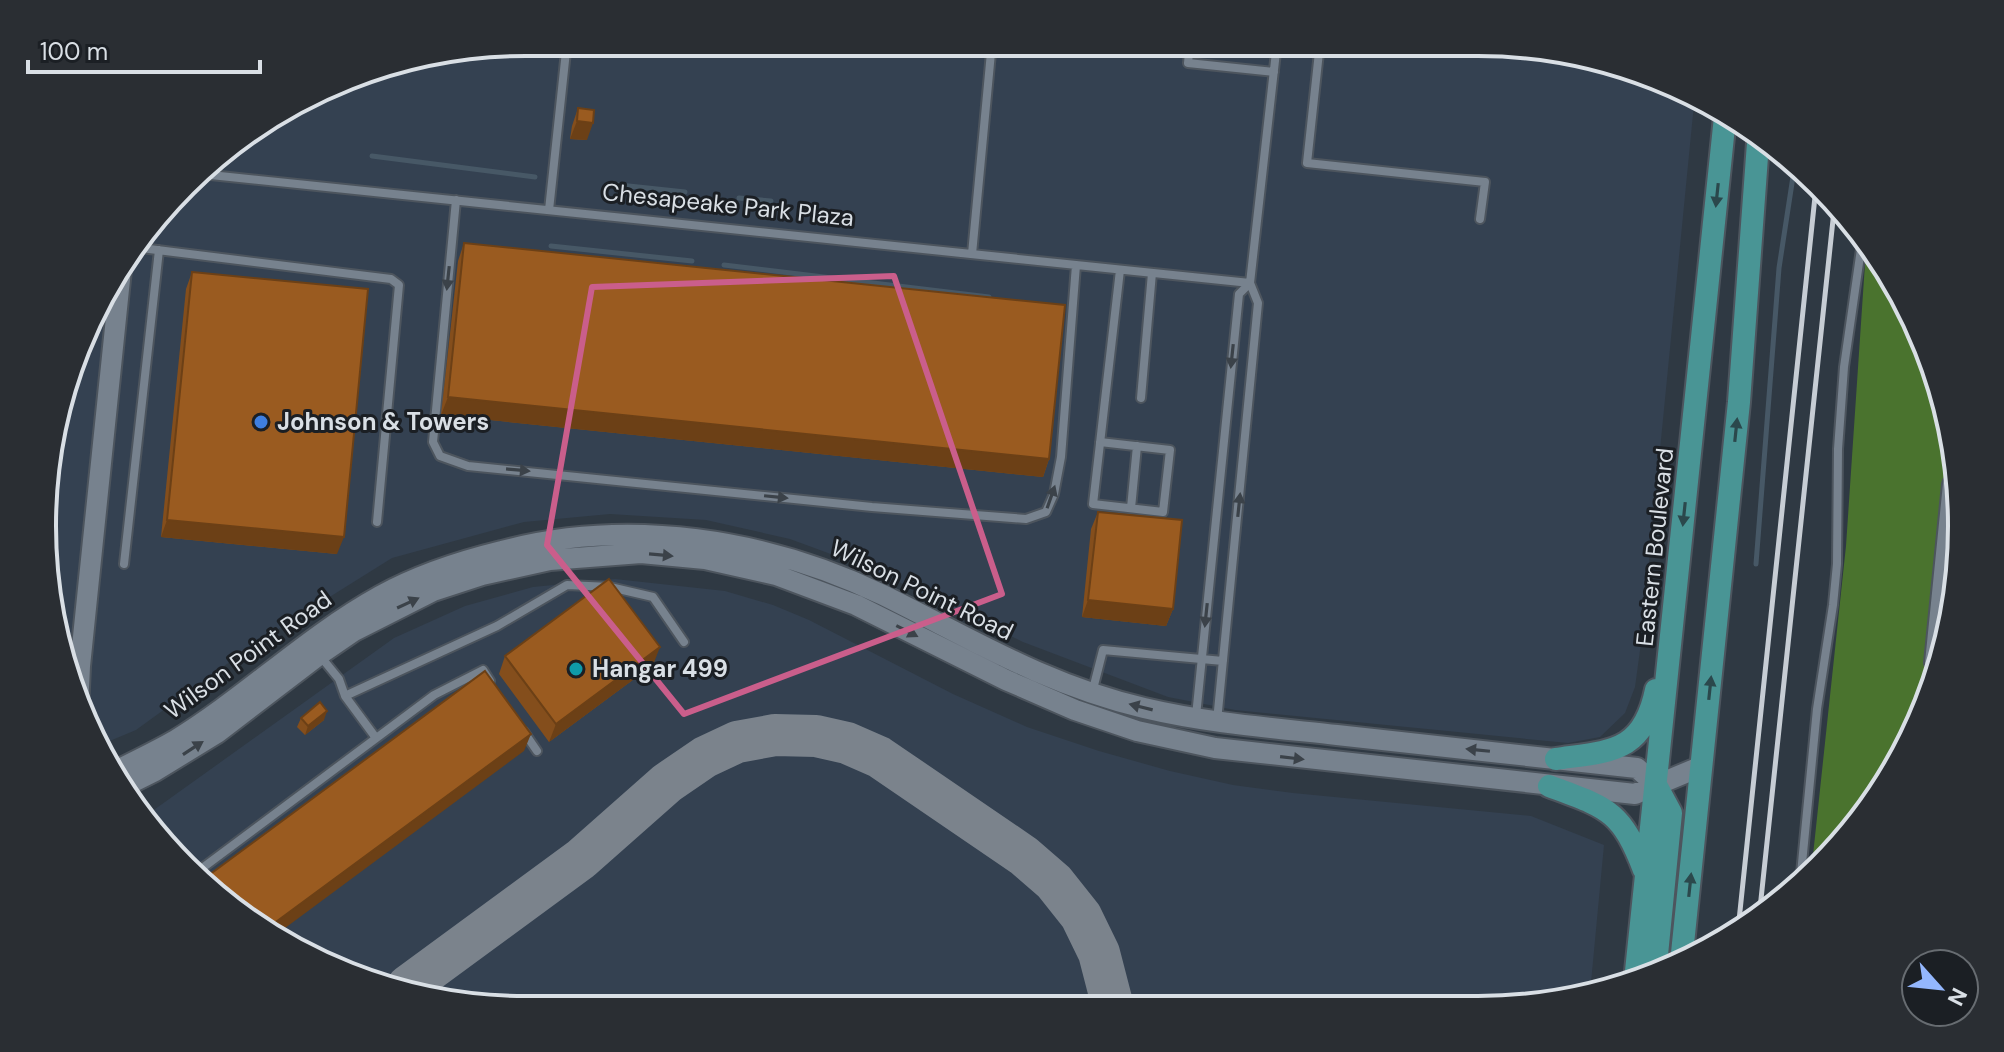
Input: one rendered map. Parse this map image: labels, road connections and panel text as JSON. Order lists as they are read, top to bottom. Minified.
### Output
{"streets":{"main road":["Eastern Boulevard"],"street":["Wilson Point Road"],"lane":["Chesapeake Park Plaza"]},"crossings":[["Eastern Boulevard","Wilson Point Road"]],"places":["Johnson & Towers","Hangar 499"],"scale_bar":"100 m","north":"bottom right"}
